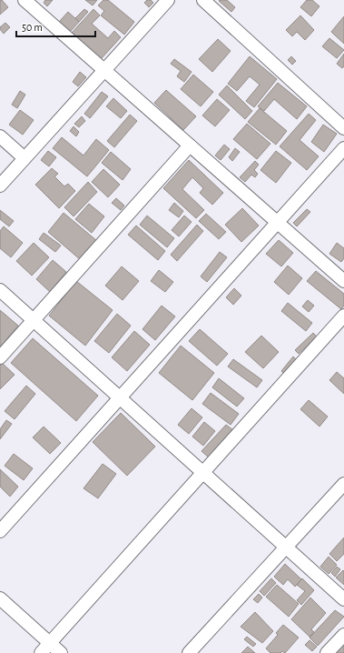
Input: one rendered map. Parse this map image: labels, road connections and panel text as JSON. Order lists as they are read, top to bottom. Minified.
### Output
{"scale_bar":"50 m"}
